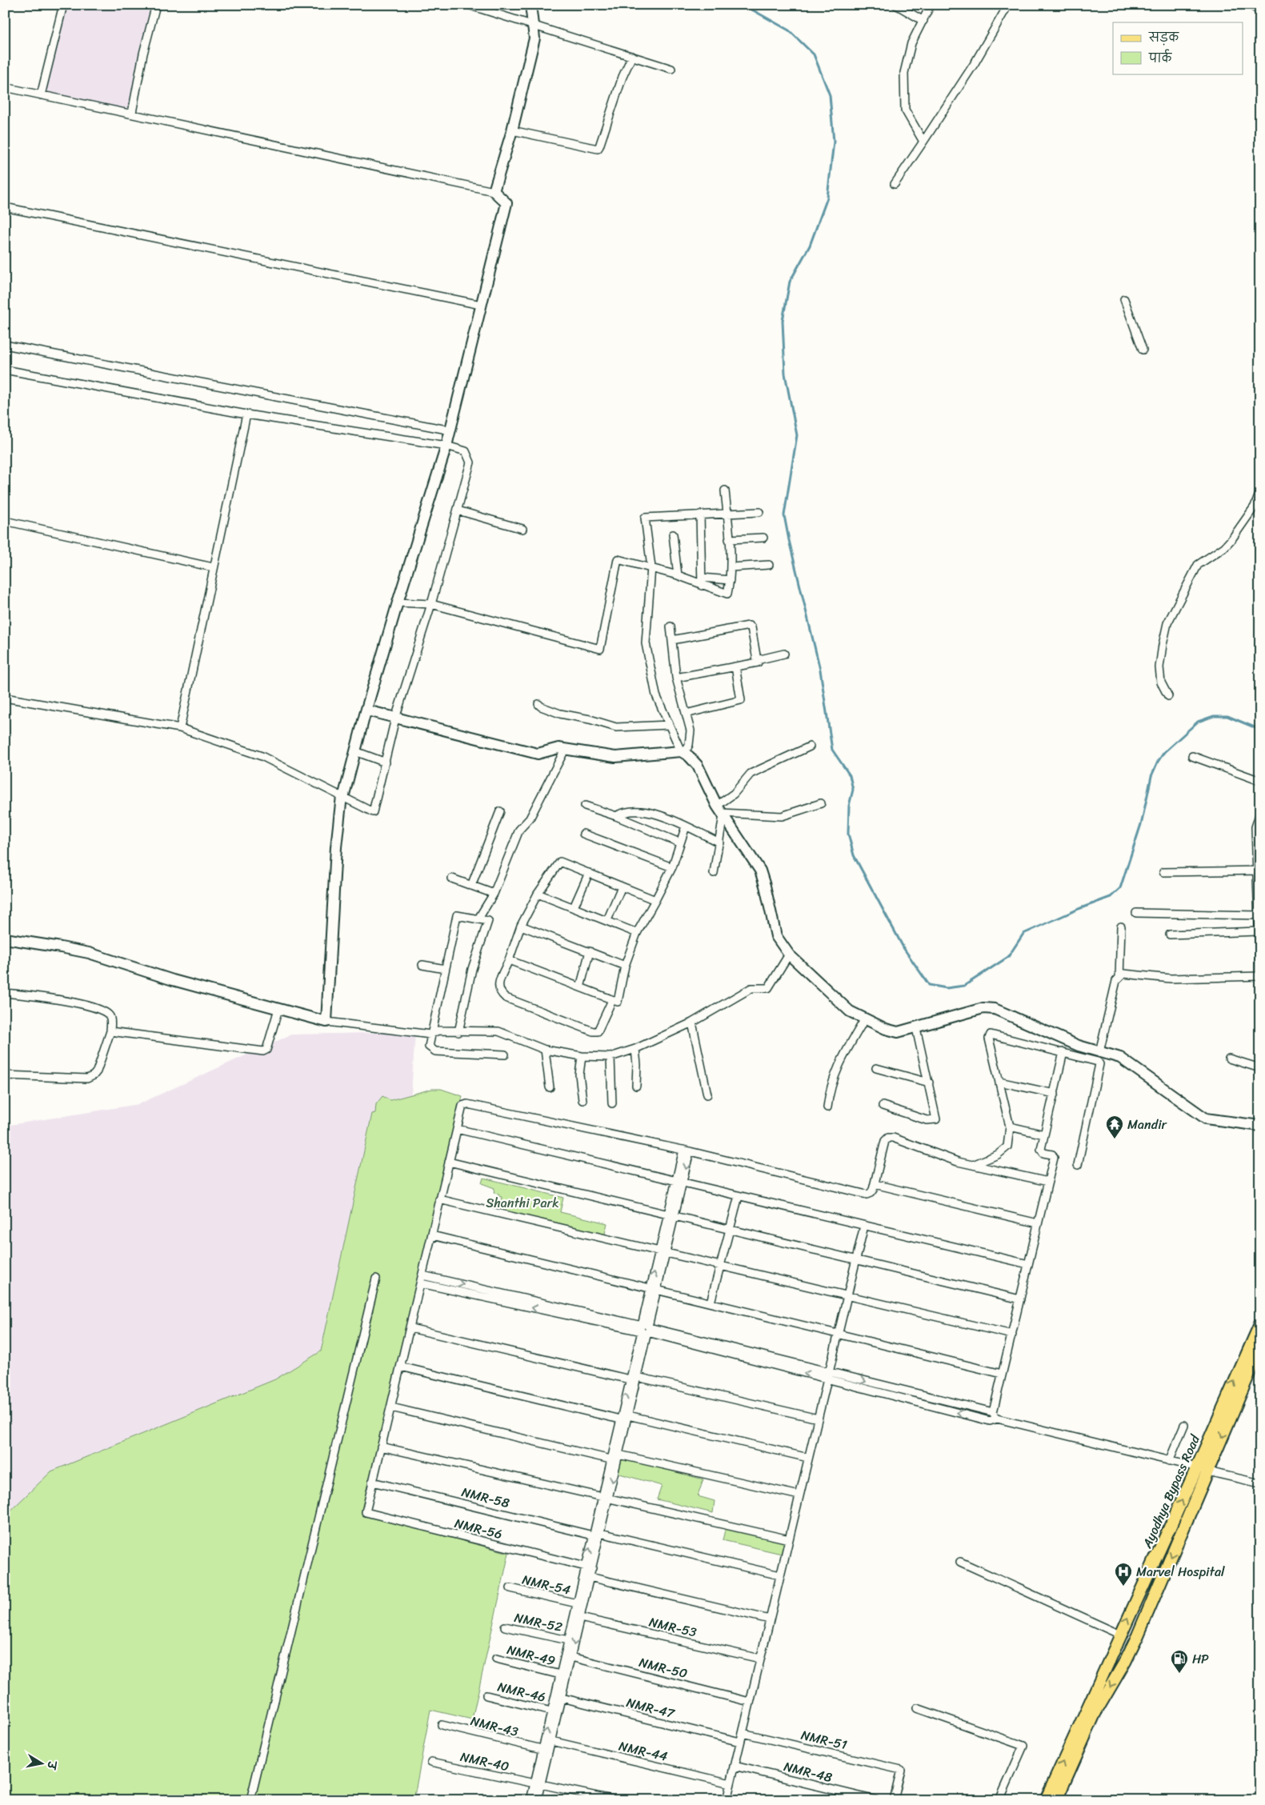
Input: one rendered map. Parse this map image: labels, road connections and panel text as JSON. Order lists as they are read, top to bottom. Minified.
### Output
{"streets":{"main road":["Ayodhya Bypass Road"],"street":["NMR-58","NMR-56","NMR-54","NMR-52","NMR-53","NMR-49","NMR-50","NMR-46","NMR-47","NMR-43","NMR-51","NMR-44","NMR-40","NMR-48"]},"crossings":[["NMR-58","NMR-56"]],"parks":["Shanthi Park"],"places":{"temple":["Mandir"],"hospital":["Marvel Hospital"],"fuel station":["HP"]},"legend":["सड़क","पार्क"],"north":"right"}
